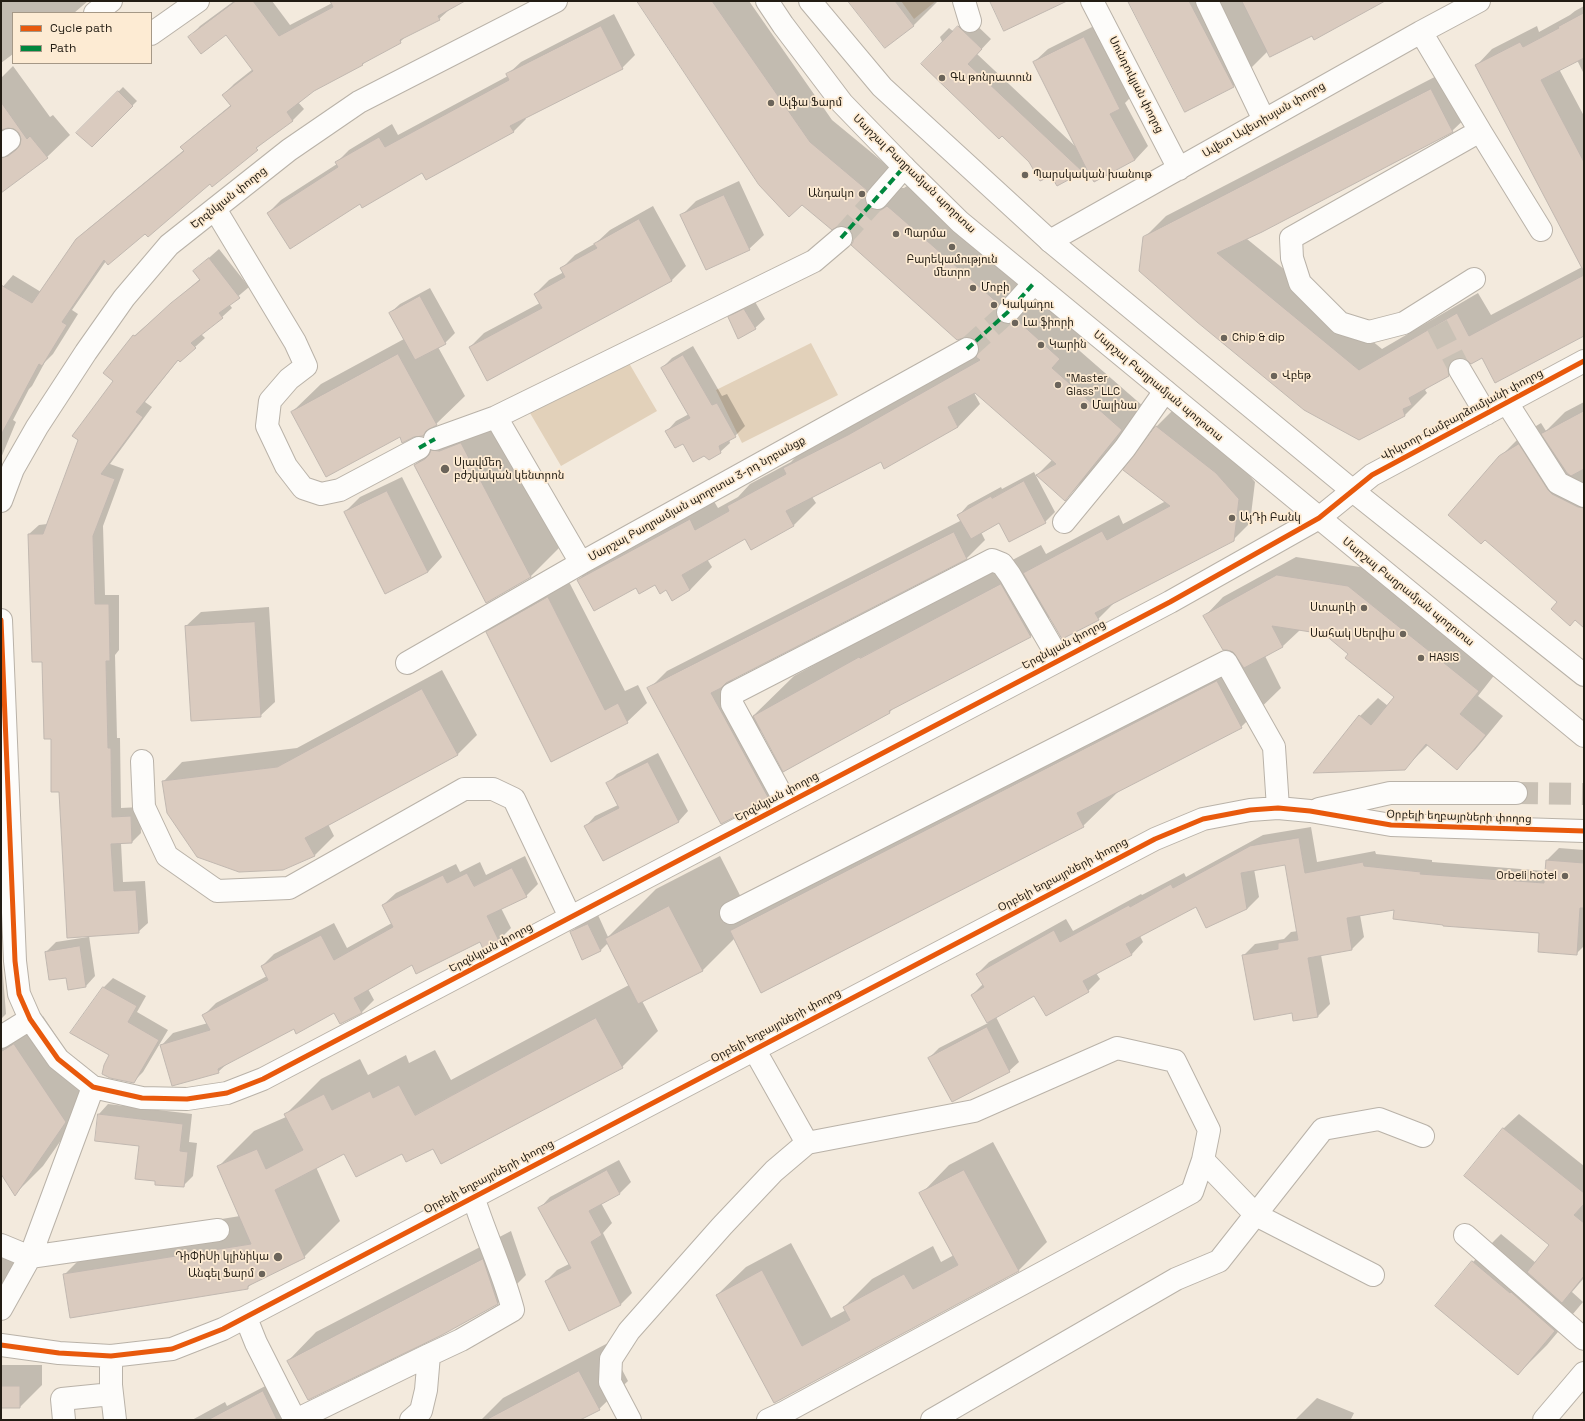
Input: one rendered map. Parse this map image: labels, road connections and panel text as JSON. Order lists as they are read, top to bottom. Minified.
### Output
{"streets":{"street":["Սունդուկյան փողոց","Ավետ Ավետիսյան փողոց","Մարշալ Բաղրամյան պողոտա","Երզնկյան փողոց","Վիկտոր Համբարձումյանի փողոց","Մարշալ Բաղրամյան պողոտա 3-րդ նրբանցք","Օրբելի եղբայրների փողոց"]},"crossings":[["Սունդուկյան փողոց","Ավետ Ավետիսյան փողոց"],["Մարշալ Բաղրամյան պողոտա","Երզնկյան փողոց"],["Մարշալ Բաղրամյան պողոտա","Վիկտոր Համբարձումյանի փողոց"],["Երզնկյան փողոց","Վիկտոր Համբարձումյանի փողոց"]],"places":["Գև թոնրատուն","Ալֆա Ֆարմ","Պարսկական խանութ","Անդակո","Պարմա","Բարեկամություն մետրո","Մոբի","Կակադու","Լա ֆիորի","Chip & dip","Կարին","Վբեթ","\"Master Glass\" LLC","Մալինա","Սլավմեդ բժշկական կենտրոն","ԱյԴի Բանկ","ՍտարԼի","Սահակ Սերվիս","HASIS","Orbeli hotel","ԴիՓիՍի կլինիկա","Անգել Ֆարմ"],"legend":["Cycle path","Path"]}
